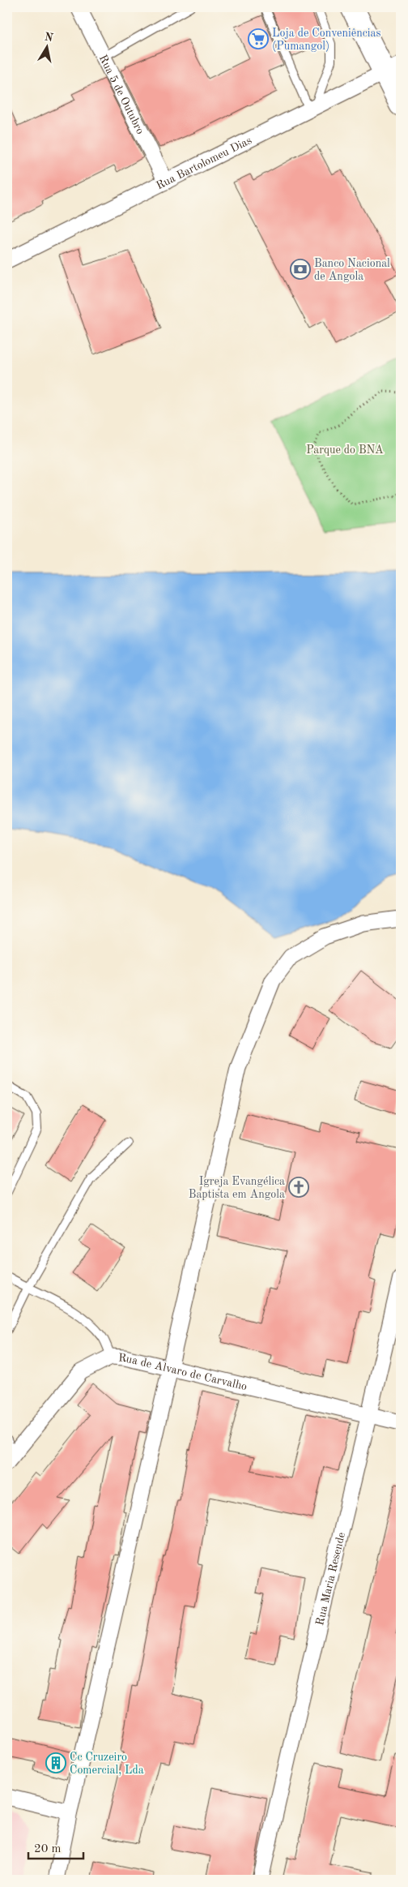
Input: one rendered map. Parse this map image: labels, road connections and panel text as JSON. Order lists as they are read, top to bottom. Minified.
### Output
{"streets":{"street":["Rua 5 de Outubro","Rua Bartolomeu Dias","Rua de Alvaro de Carvalho","Rua Maria Resende"]},"crossings":[["Rua 5 de Outubro","Rua Bartolomeu Dias"],["Rua de Alvaro de Carvalho","Rua Maria Resende"]],"parks":["Parque do BNA"],"places":{"supermarket":["Loja de Conveniências (Pumangol)"],"bank":["Banco Nacional de Angola"],"church":["Igreja Evangélica Baptista em Angola"],"building":["Cc Cruzeiro Comercial, Lda"]},"scale_bar":"20 m","north":"top"}
